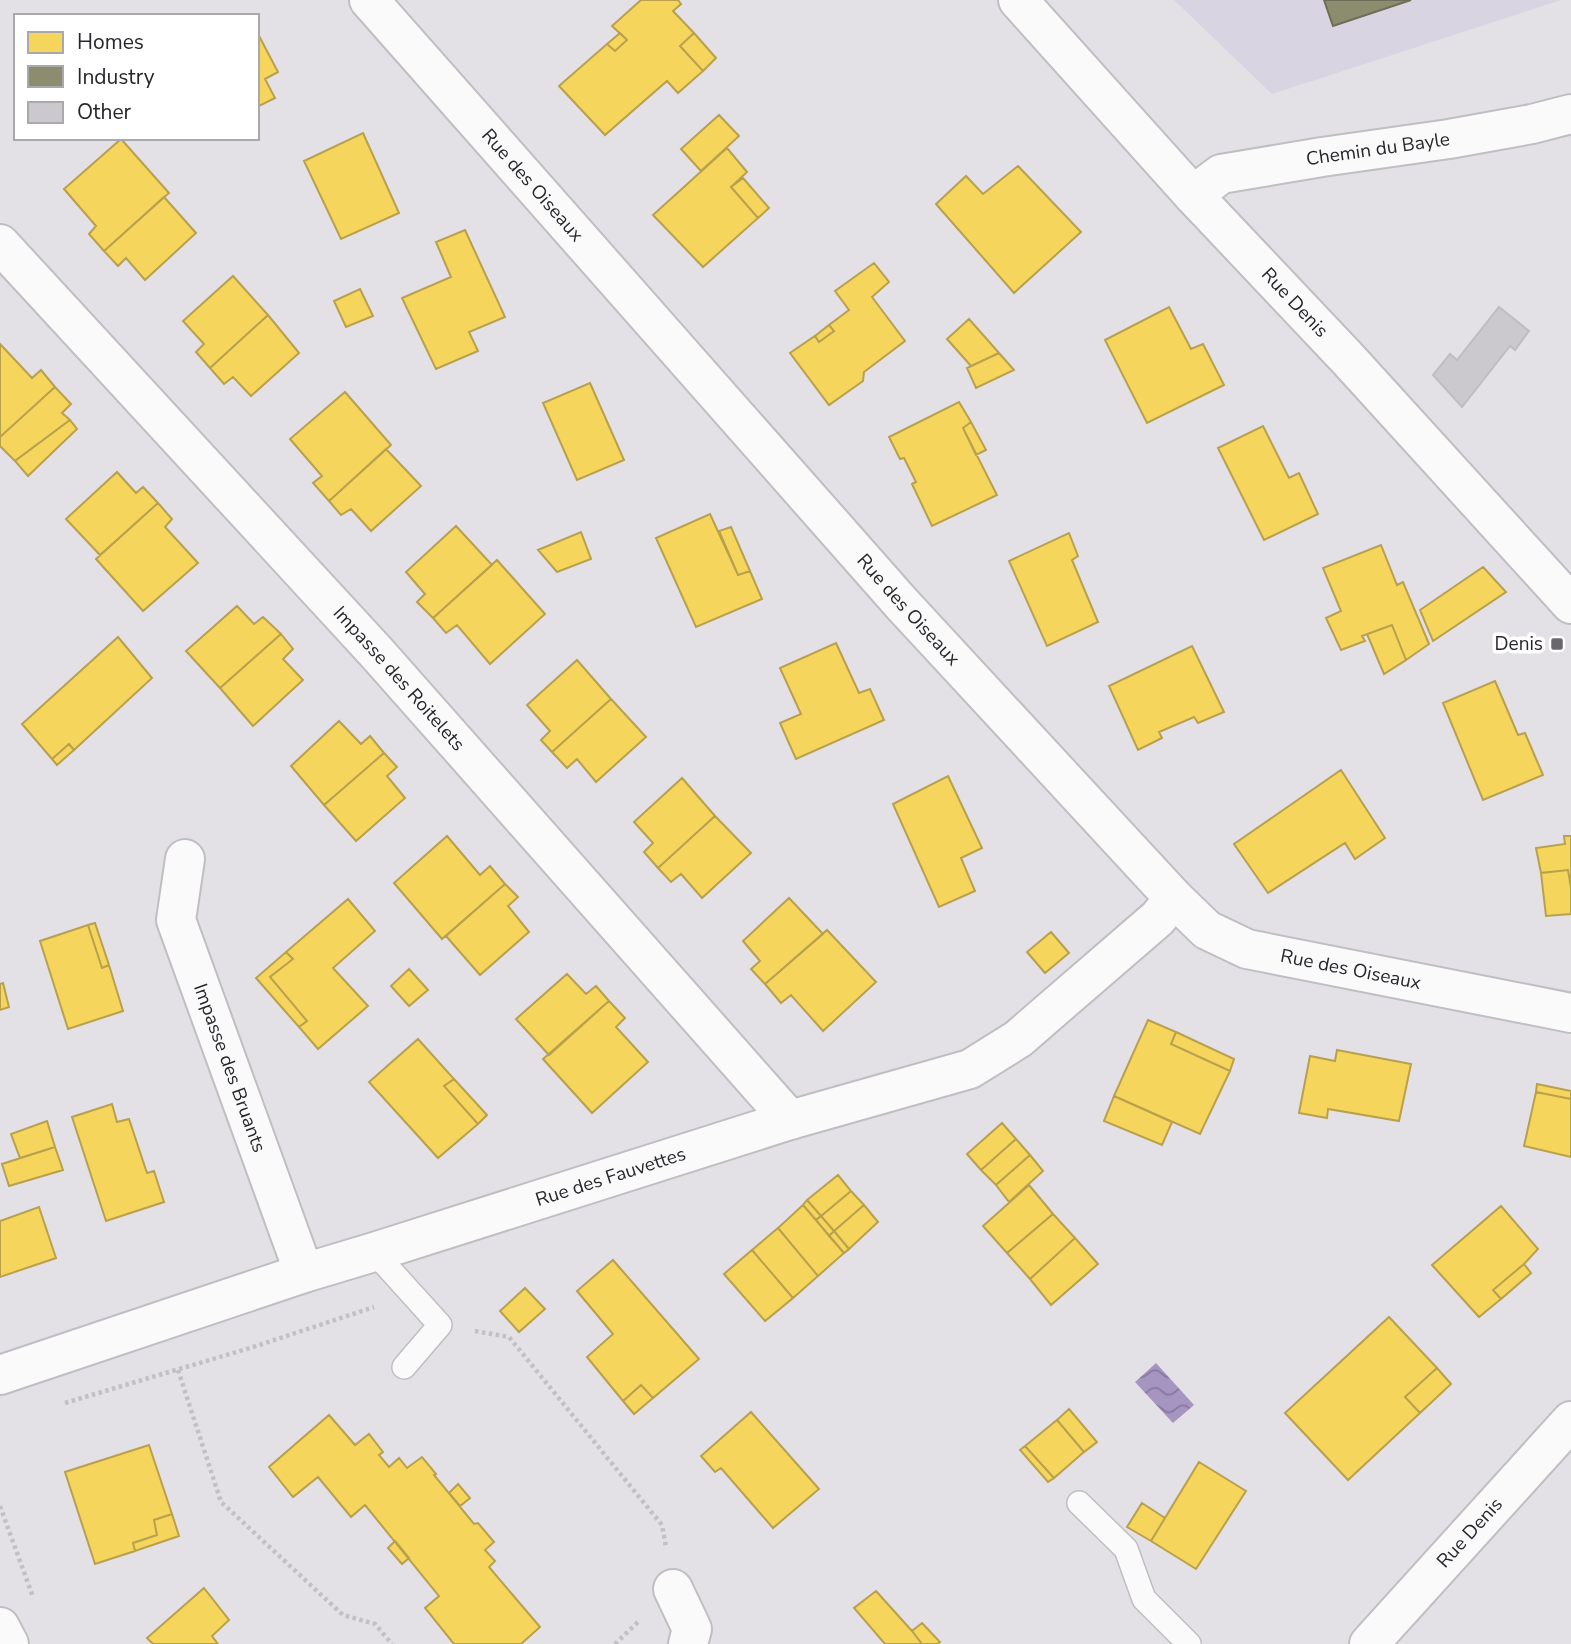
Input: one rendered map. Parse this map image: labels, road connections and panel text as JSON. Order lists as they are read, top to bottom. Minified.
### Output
{"streets":{"street":["Chemin du Bayle","Rue des Oiseaux","Rue Denis","Impasse des Roitelets","Impasse des Bruants","Rue des Fauvettes"]},"crossings":[["Chemin du Bayle","Rue Denis"],["Rue des Oiseaux","Rue des Fauvettes"],["Impasse des Roitelets","Rue des Fauvettes"],["Impasse des Bruants","Rue des Fauvettes"]],"places":{"transit":["Denis"]},"legend":["Homes","Industry","Other"]}
